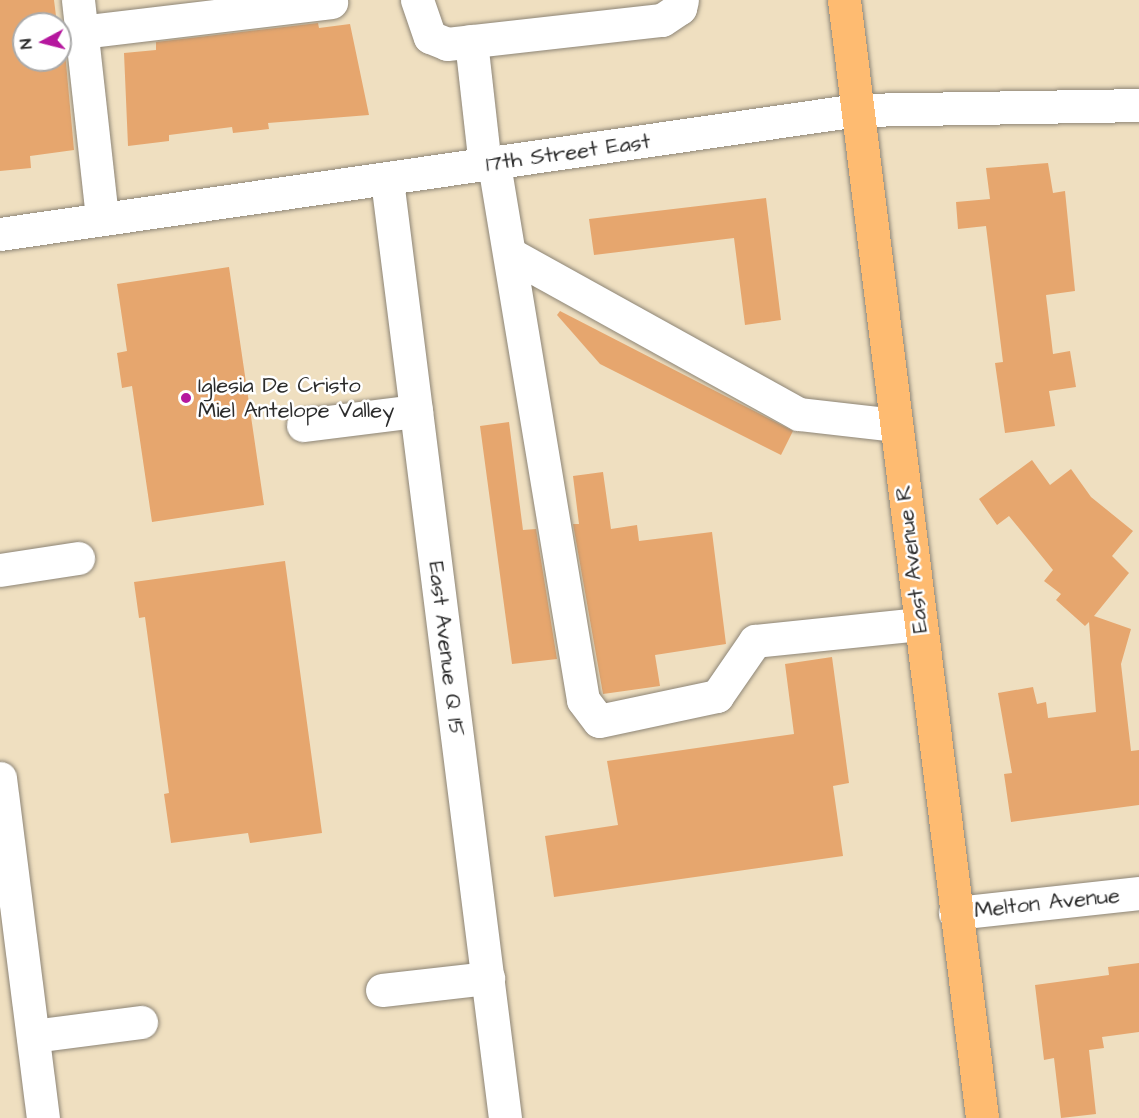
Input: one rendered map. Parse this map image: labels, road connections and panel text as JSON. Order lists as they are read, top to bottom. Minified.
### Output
{"streets":{"main road":["East Avenue R"],"street":["17th Street East","East Avenue Q 15","Melton Avenue"]},"crossings":[["17th Street East","East Avenue R"],["17th Street East","East Avenue Q 15"],["East Avenue R","Melton Avenue"]],"places":["Iglesia De Cristo Miel Antelope Valley"],"north":"left"}
